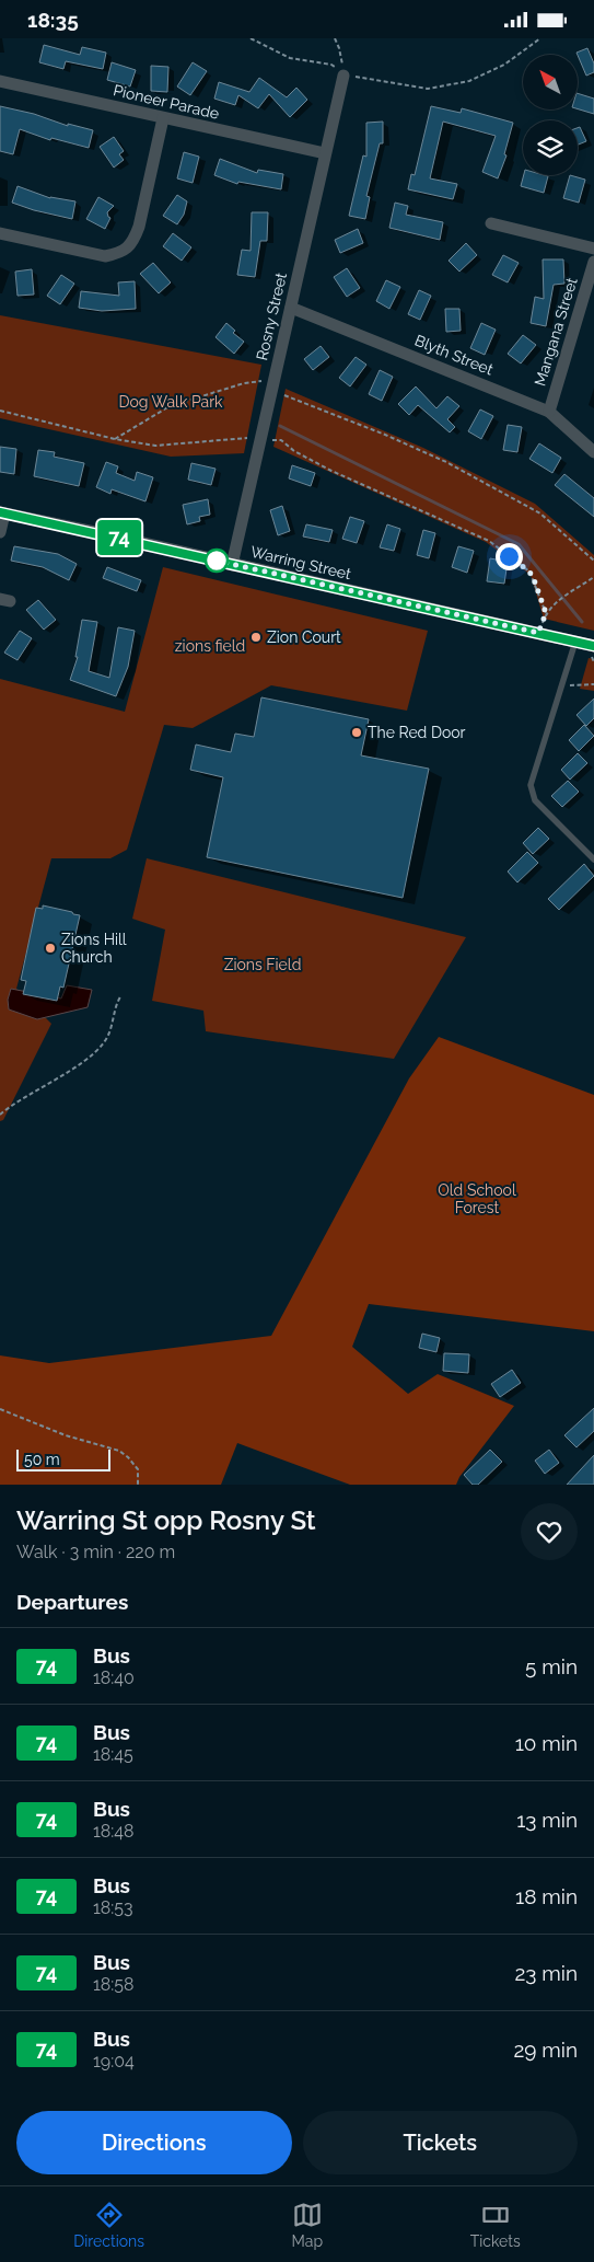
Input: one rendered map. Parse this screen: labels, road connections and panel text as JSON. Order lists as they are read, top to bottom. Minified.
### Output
{"streets":{"street":["Pioneer Parade","Rosny Street","Mangana Street","Blyth Street","Warring Street"]},"crossings":[["Pioneer Parade","Rosny Street"],["Rosny Street","Blyth Street"],["Rosny Street","Warring Street"],["Mangana Street","Blyth Street"]],"parks":["Dog Walk Park","zions field","Zions Field","Old School Forest"],"places":["Zion Court","The Red Door","Zions Hill Church"],"lines":["bus line 74"],"scale_bar":"50 m","north":"top left","page":{"status":"18:35","on_map":"74","scale":"50 m","heading":[["Warring St opp Rosny St","Walk · 3 min · 220 m"],"Departures"],"list":[{"mark":"74","name":"Bus","note":"18:40","value":"5 min"},{"mark":"74","name":"Bus","note":"18:45","value":"10 min"},{"mark":"74","name":"Bus","note":"18:48","value":"13 min"},{"mark":"74","name":"Bus","note":"18:53","value":"18 min"},{"mark":"74","name":"Bus","note":"18:58","value":"23 min"},{"mark":"74","name":"Bus","note":"19:04","value":"29 min"}],"buttons":["Directions","Tickets"],"tabs":["Directions","Map","Tickets"]}}
